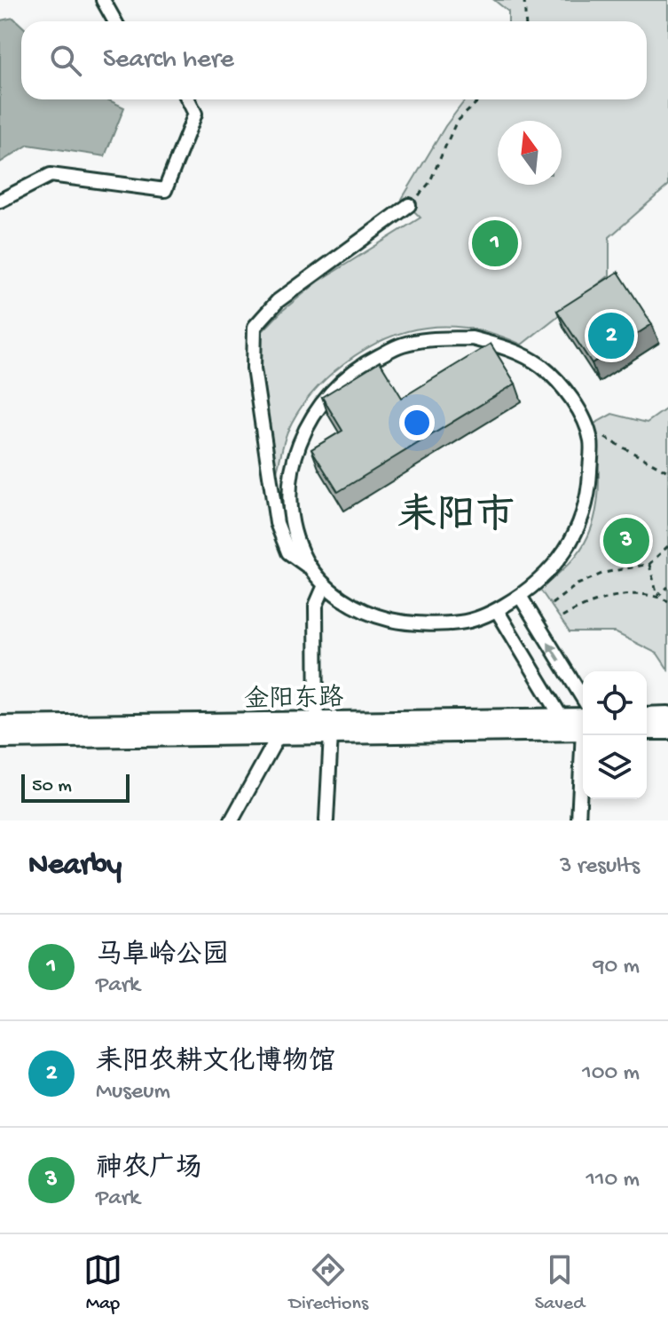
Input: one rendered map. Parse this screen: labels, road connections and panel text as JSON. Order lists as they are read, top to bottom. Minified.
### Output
{"streets":{"main road":["金阳东路"]},"districts":["耒阳市"],"scale_bar":"50 m","north":"top","page":{"search":"Search here","pins":["1","2","3"],"scale":"50 m","heading":["Nearby","3 results"],"list":[{"mark":"1","name":"马阜岭公园","note":"Park","value":"90 m"},{"mark":"2","name":"耒阳农耕文化博物馆","note":"Museum","value":"100 m"},{"mark":"3","name":"神农广场","note":"Park","value":"110 m"}],"nav":["Map","Directions","Saved"]}}
